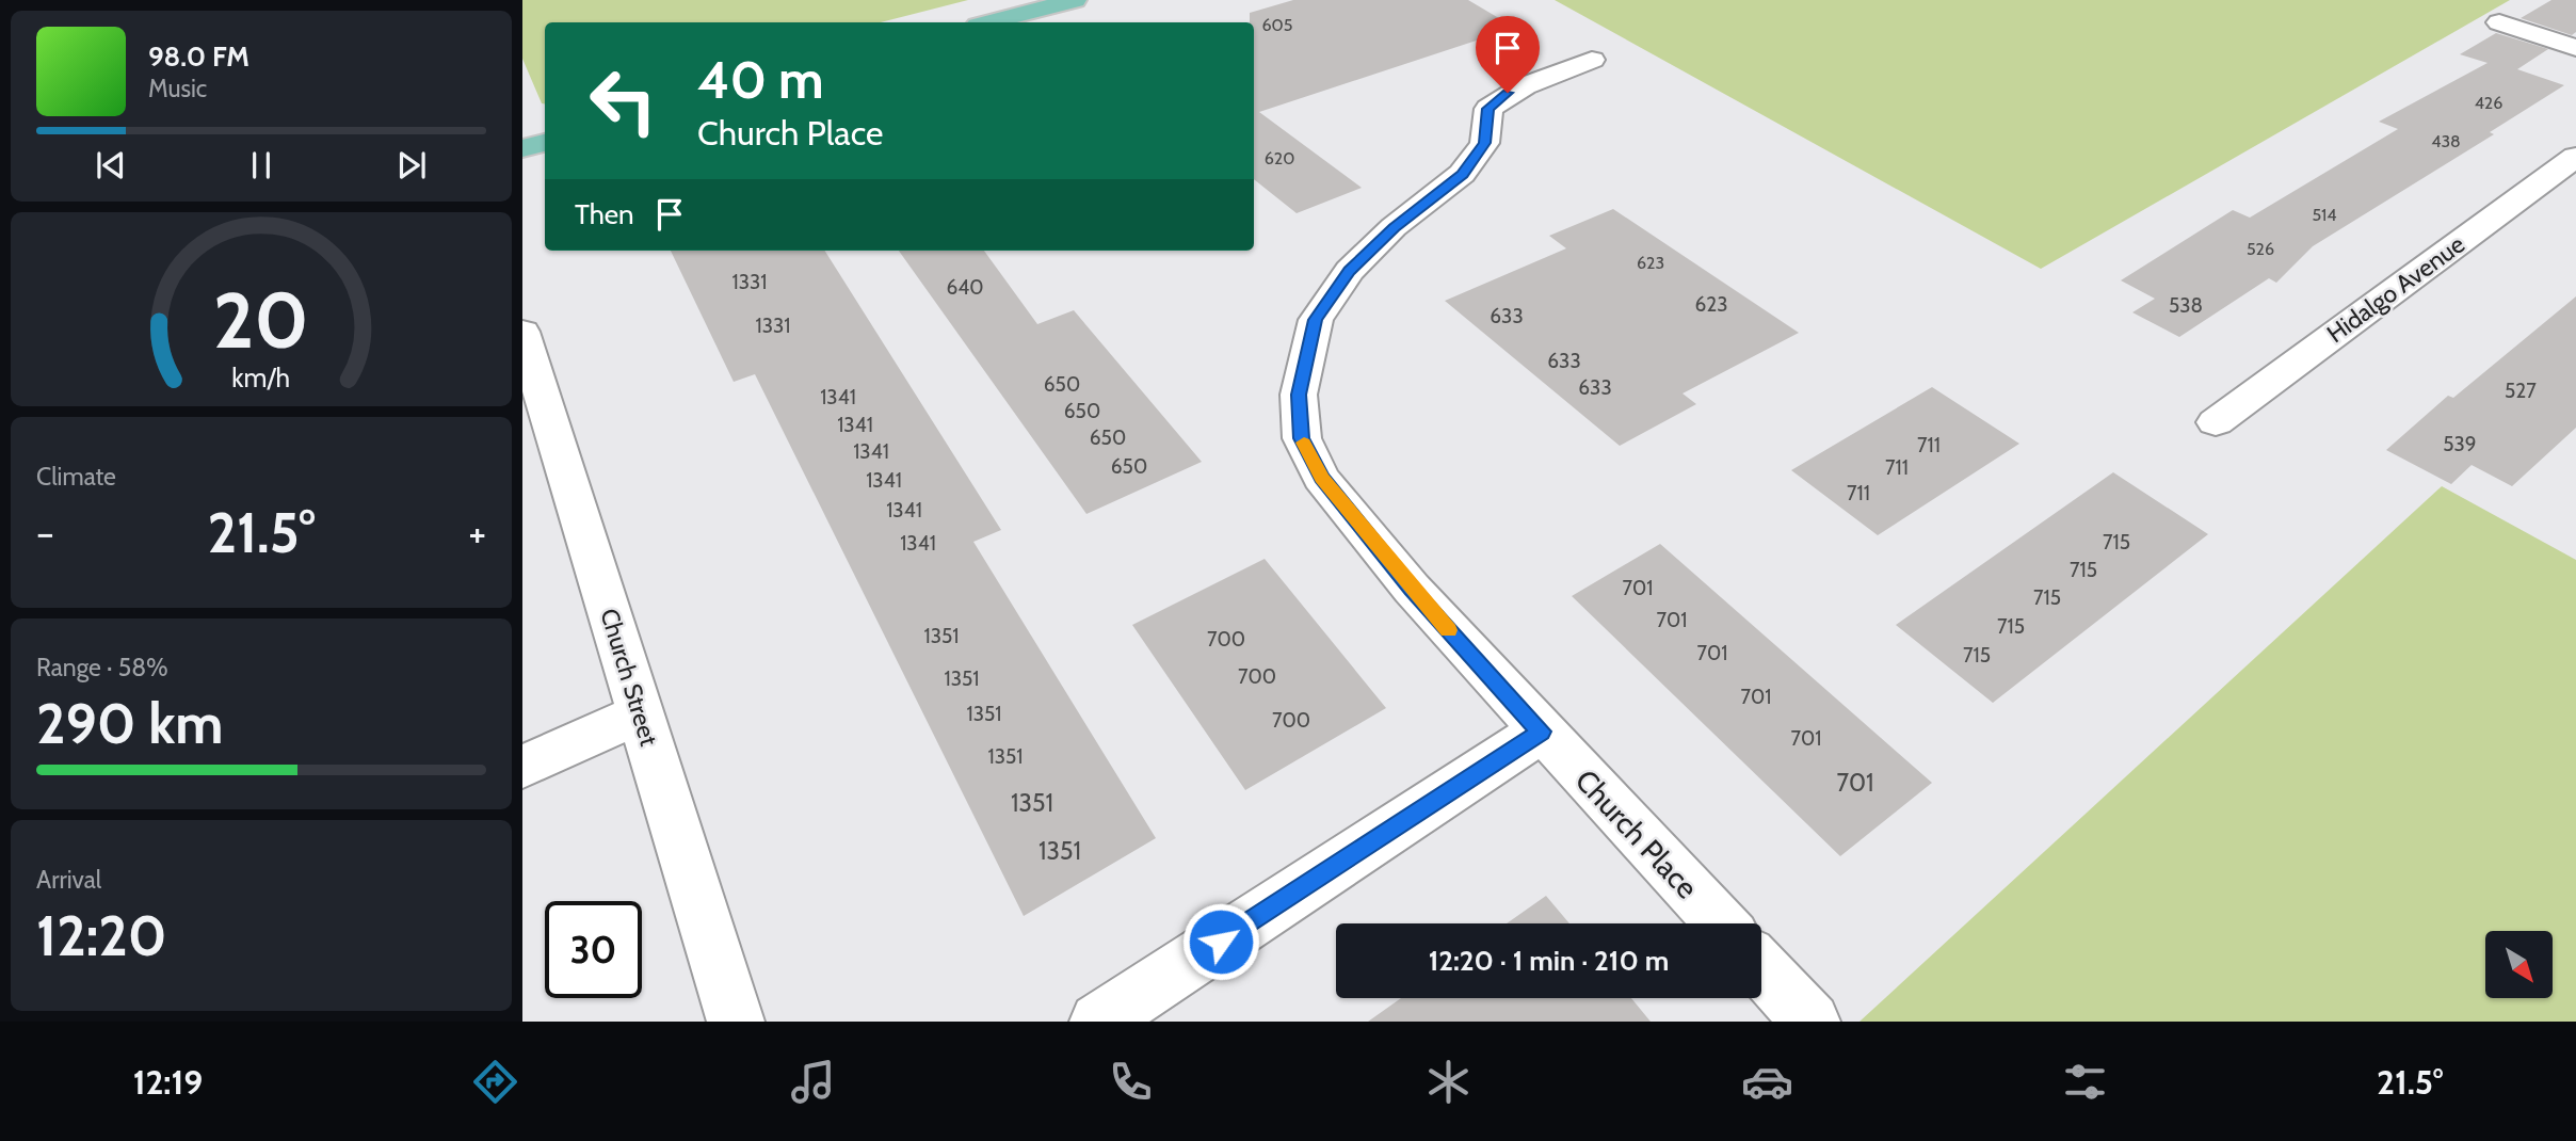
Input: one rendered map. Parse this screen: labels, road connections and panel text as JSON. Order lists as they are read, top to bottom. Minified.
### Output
{"streets":{"street":["Hidalgo Avenue","Church Street","Church Place"]},"house_numbers":["605","426","438","620","514","526","623","1331","640","623","538","633","1331","633","650","633","527","1341","650","1341","650","539","711","1341","650","711","1341","711","1341","715","1341","715","701","715","701","715","1351","700","701","715","700","1351","701","1351","700","701","1351","701","1351","1351"],"north":"bottom right","page":{"turn":["40 m","Church Place"],"song":["98.0 FM","Music"],"then":"Then","tile":["Climate",["Range · 58%","290 km"],["Arrival","12:20"]],"heat":["−","21.5°","+"],"limit":"30","trip":"12:20 · 1 min · 210 m","tabs":["12:19","21.5°"],"gauge":["20","km/h"]}}
